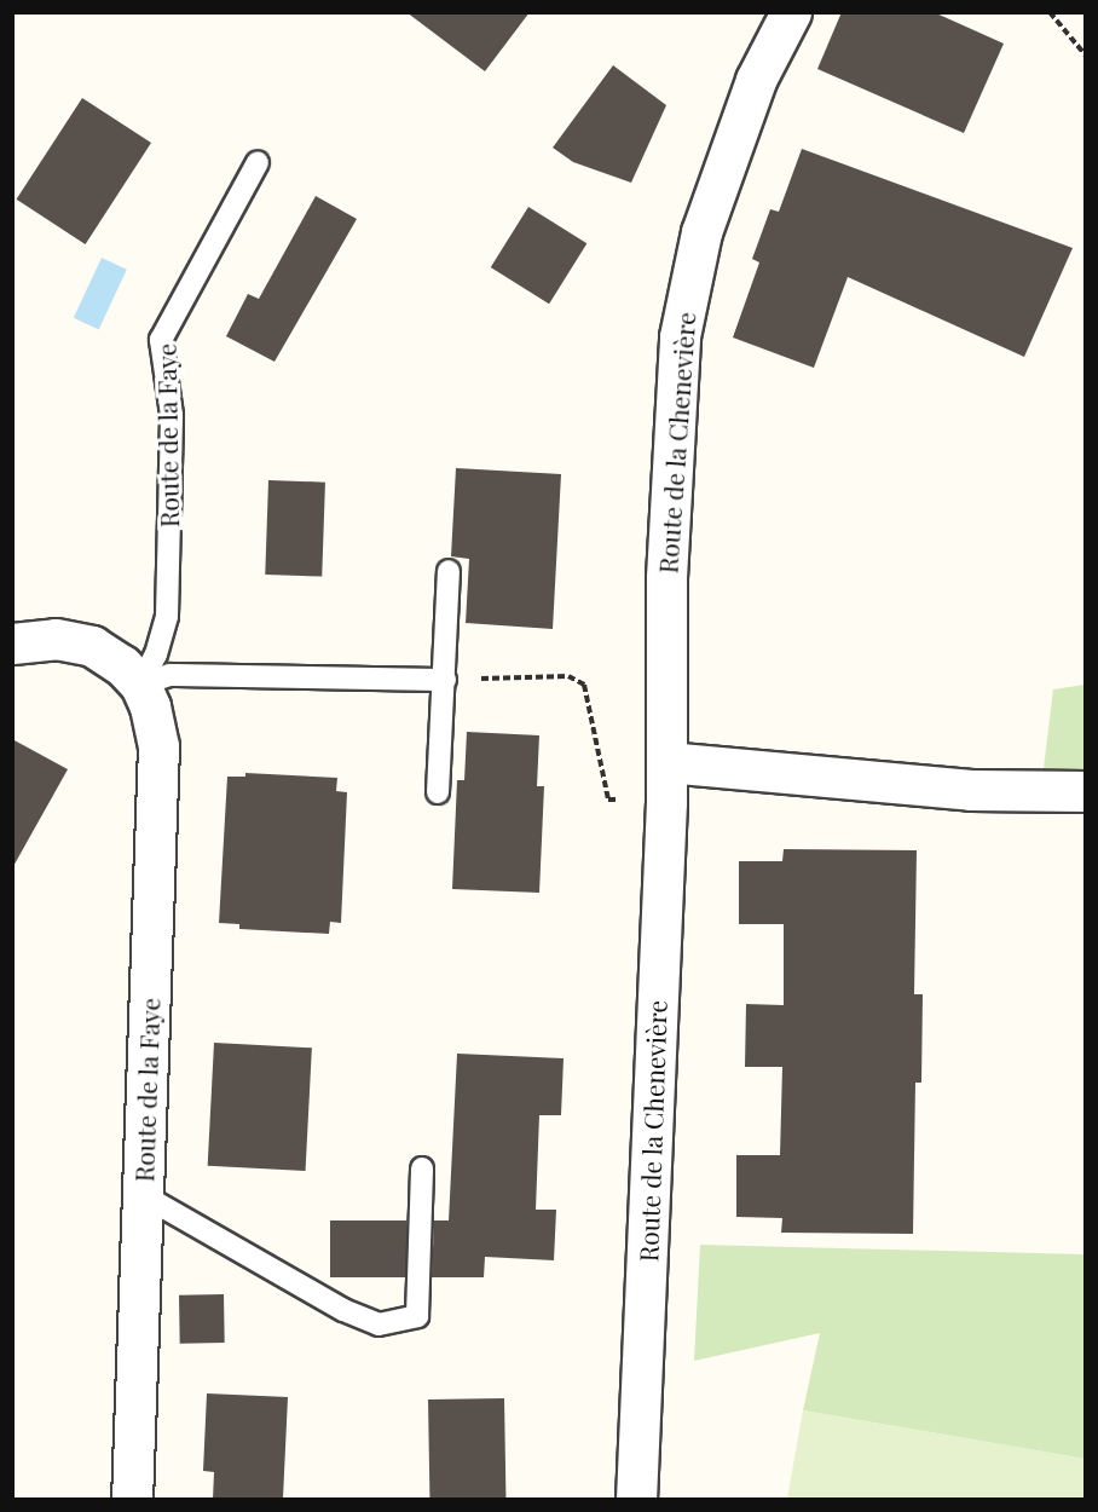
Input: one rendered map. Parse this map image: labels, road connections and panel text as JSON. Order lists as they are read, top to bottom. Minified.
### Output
{"streets":{"street":["Route de la Faye","Route de la Chenevière"]}}
